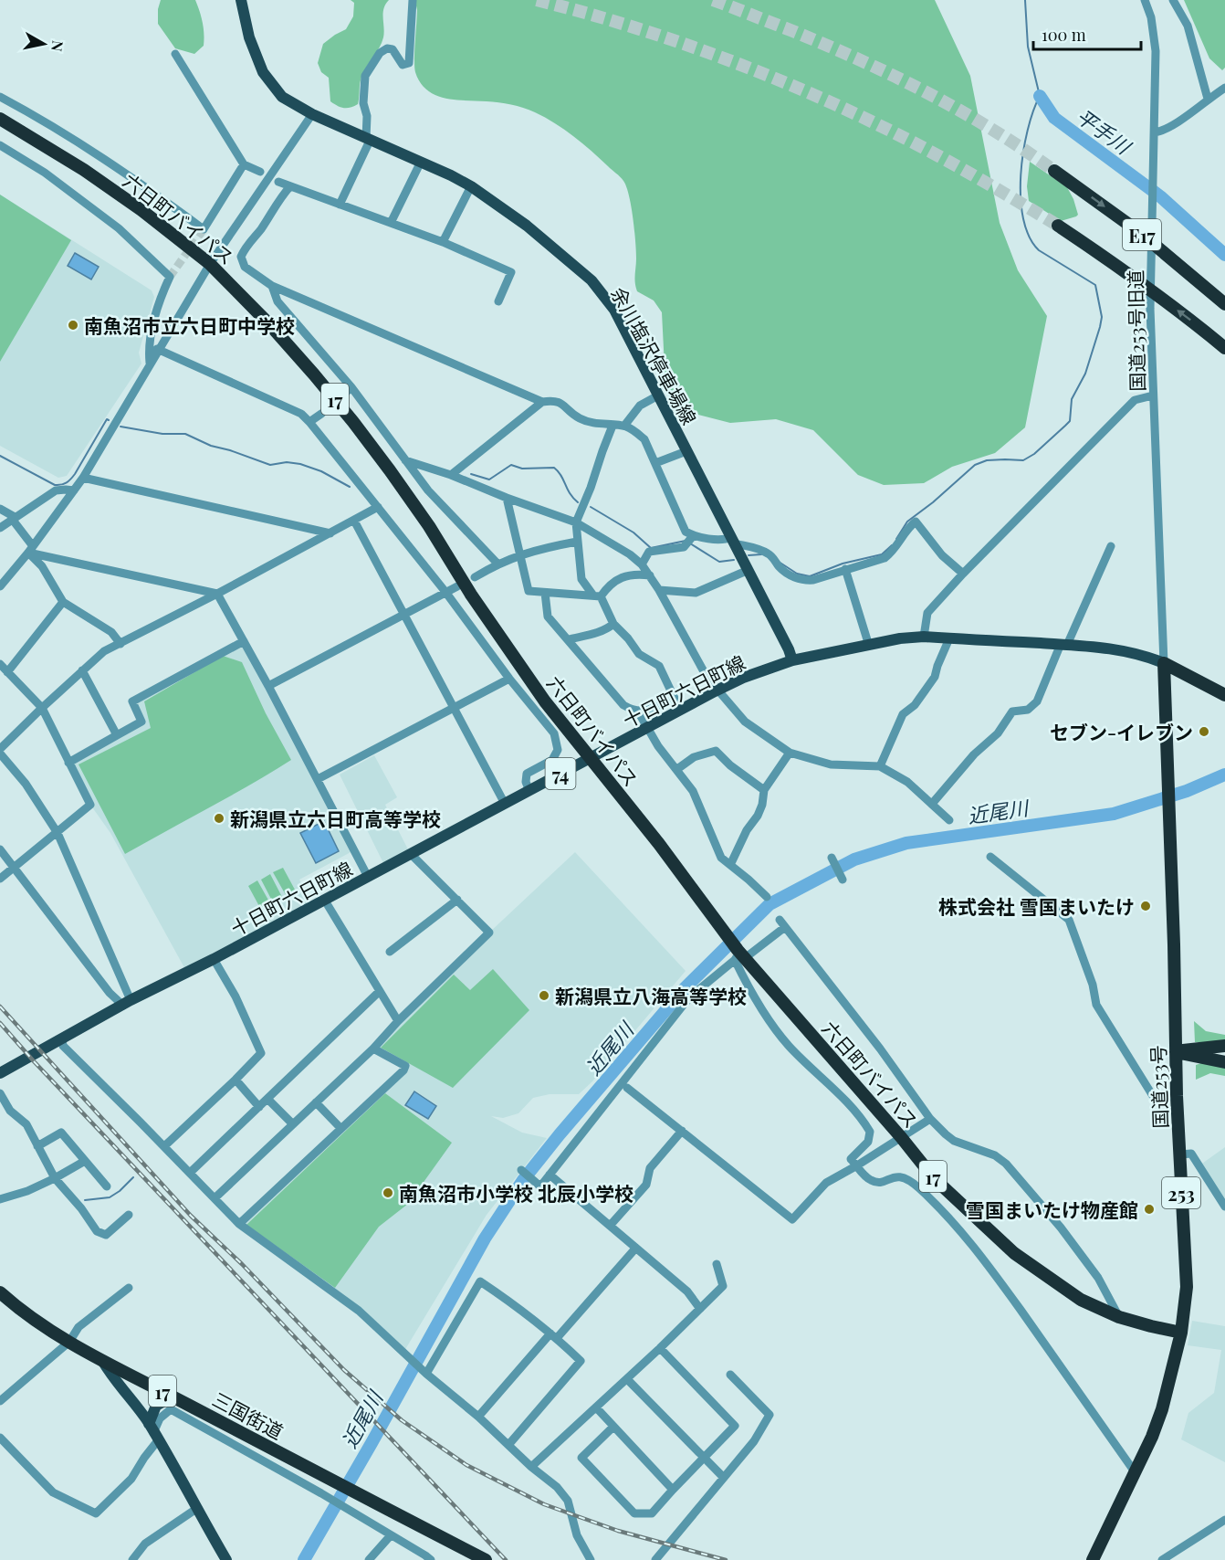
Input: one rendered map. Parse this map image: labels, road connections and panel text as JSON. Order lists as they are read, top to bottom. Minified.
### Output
{"streets":{"highway":["六日町バイパス","E17","17","国道253号","253","三国街道"],"main road":["余川塩沢停車場線","十日町六日町線","74"],"street":["国道253号旧道"]},"crossings":[["六日町バイパス","十日町六日町線"],["六日町バイパス","国道253号"],["国道253号旧道","十日町六日町線"],["国道253号旧道","国道253号"],["余川塩沢停車場線","十日町六日町線"],["十日町六日町線","国道253号"]],"water":["平手川","近尾川"],"places":["南魚沼市立六日町中学校","セブン-イレブン","新潟県立六日町高等学校","株式会社 雪国まいたけ","新潟県立八海高等学校","南魚沼市小学校 北辰小学校","雪国まいたけ物産館"],"scale_bar":"100 m","north":"right"}
